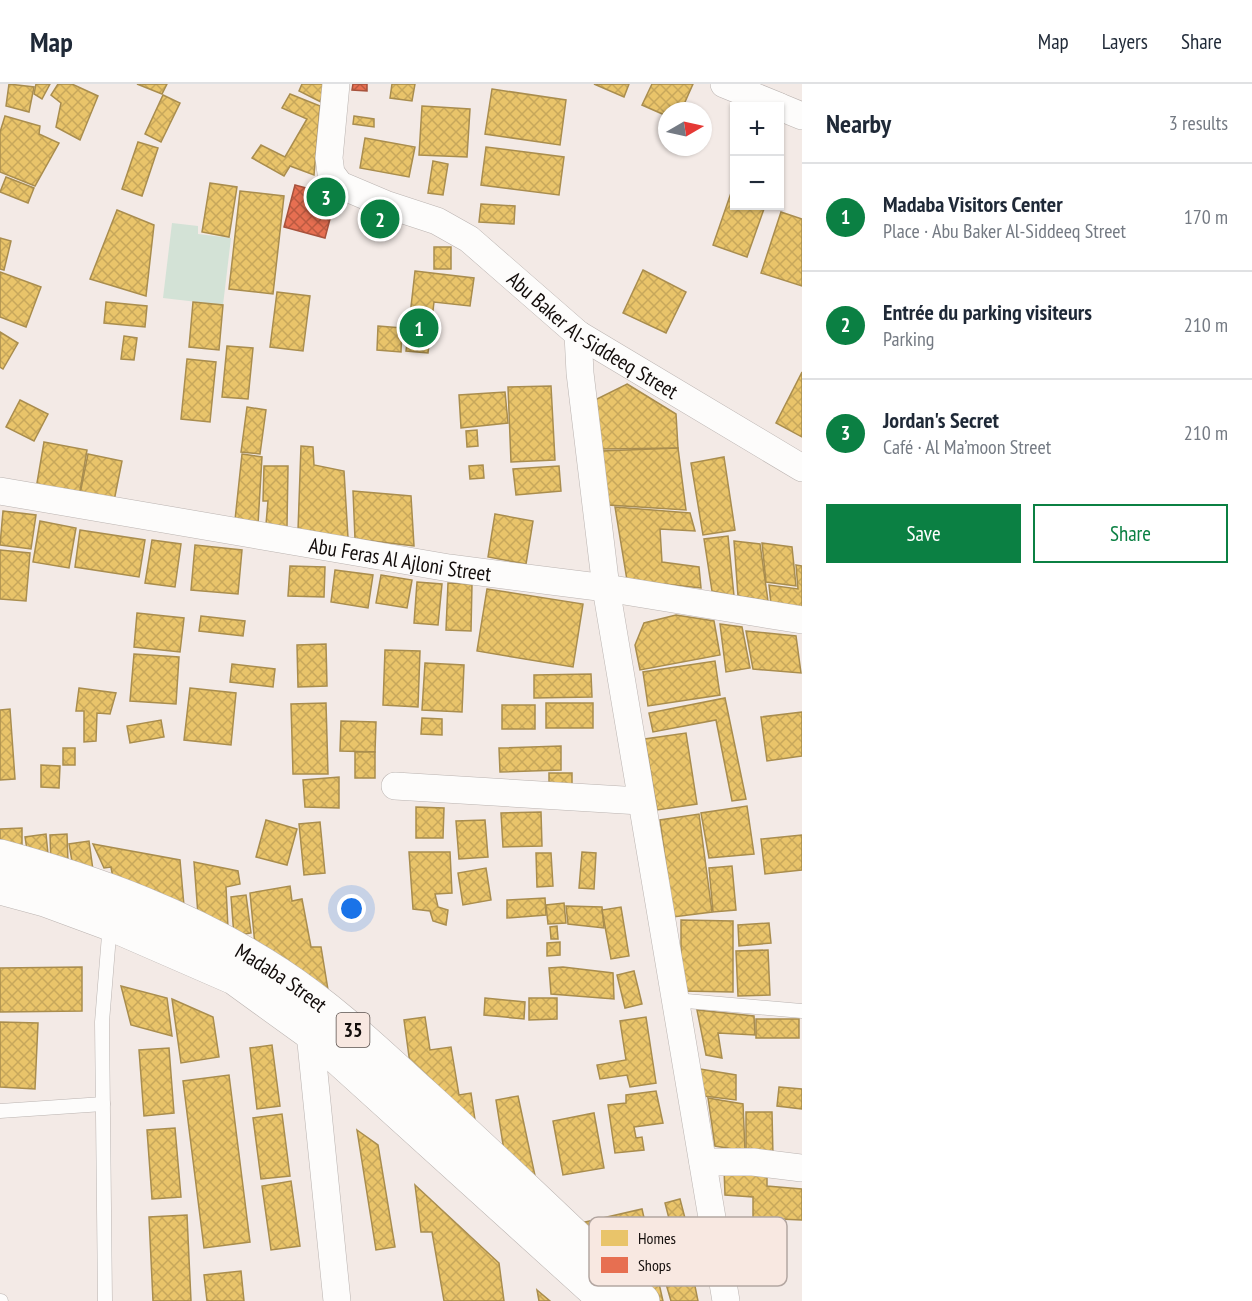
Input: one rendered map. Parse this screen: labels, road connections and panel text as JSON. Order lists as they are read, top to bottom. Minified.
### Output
{"streets":{"main road":["Madaba Street","35"],"street":["Abu Baker Al-Siddeeq Street","Abu Feras Al Ajloni Street"]},"legend":["Homes","Shops"],"north":"right","page":{"header":"Map","nav":["Map","Layers","Share"],"heading":["Nearby","3 results"],"map_buttons":["+","−"],"list":[{"mark":"1","name":"Madaba Visitors Center","note":"Place · Abu Baker Al-Siddeeq Street","value":"170 m"},{"mark":"2","name":"Entrée du parking visiteurs","note":"Parking","value":"210 m"},{"mark":"3","name":"Jordan's Secret","note":"Café · Al Ma’moon Street","value":"210 m"}],"pins":["3","2","1"],"buttons":["Save","Share"]}}
